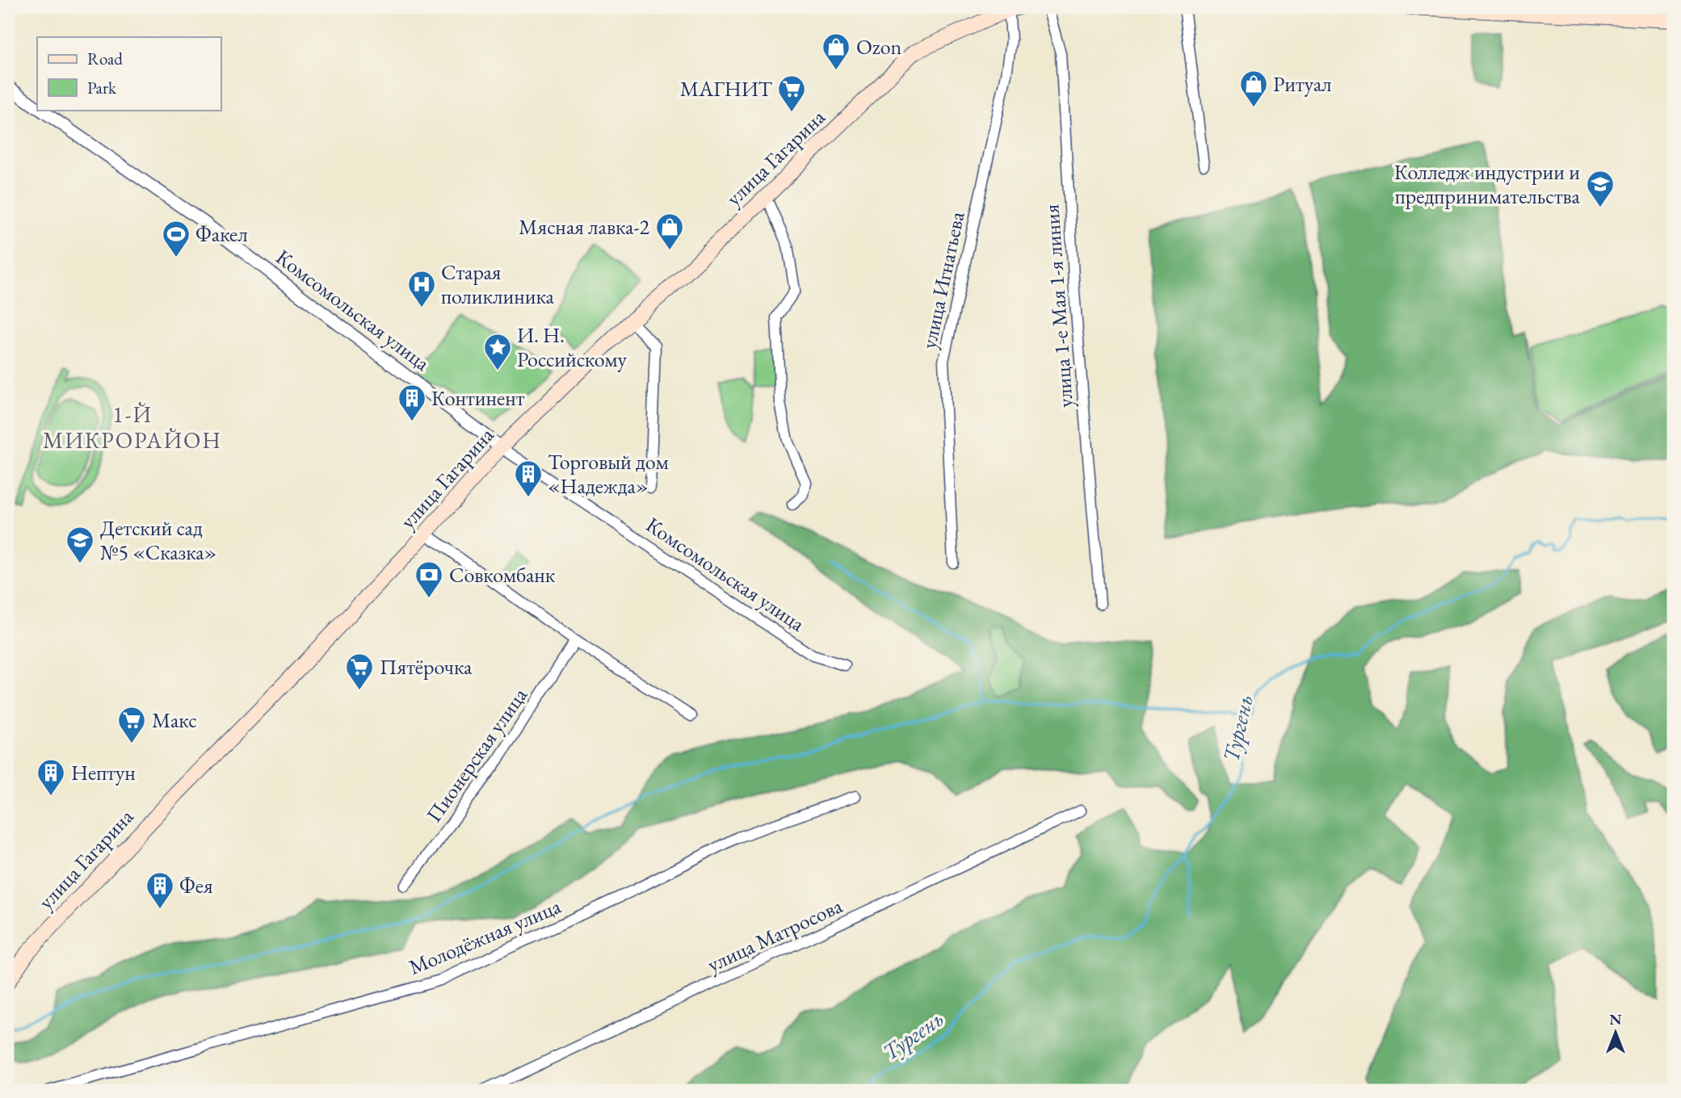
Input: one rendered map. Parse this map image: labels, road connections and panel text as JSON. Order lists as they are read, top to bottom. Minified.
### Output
{"streets":{"main road":["улица Гагарина"],"street":["улица Игнатьева","улица 1-е Мая 1-я линия","Комсомольская улица","Пионерская улица","улица Матросова","Молодёжная улица"]},"crossings":[["улица Гагарина","улица Игнатьева"],["улица Гагарина","Комсомольская улица"]],"districts":["1-Й МИКРОРАЙОН"],"water":["Тургень"],"places":{"shop":["Ozon","Ритуал","Мясная лавка-2"],"supermarket":["МАГНИТ","Пятёрочка","Макс"],"school or university":["Колледж индустрии и предпринимательства","Детский сад №5 «Сказка»"],"sports":["Факел"],"hospital":["Старая поликлиника"],"place":["И. Н. Российскому"],"building":["Континент","Торговый дом «Надежда»","Нептун","Фея"],"bank":["Совкомбанк"]},"legend":["Road","Park"],"north":"top"}
